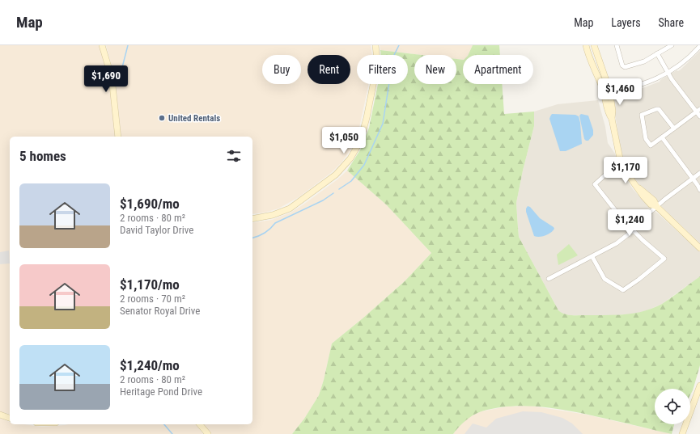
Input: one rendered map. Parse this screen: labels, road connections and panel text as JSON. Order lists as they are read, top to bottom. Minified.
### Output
{"places":["United Rentals"],"page":{"header":"Map","nav":["Map","Layers","Share"],"chip":["Buy","Rent","Filters","New","Apartment"],"price":["$1,690","$1,460","$1,050","$1,170","$1,240"],"heading":"5 homes","list":[{"name":"$1,690/mo","note":"2 rooms · 80 m² · David Taylor Drive"},{"name":"$1,170/mo","note":"2 rooms · 70 m² · Senator Royal Drive"},{"name":"$1,240/mo","note":"2 rooms · 80 m² · Heritage Pond Drive"}]}}
